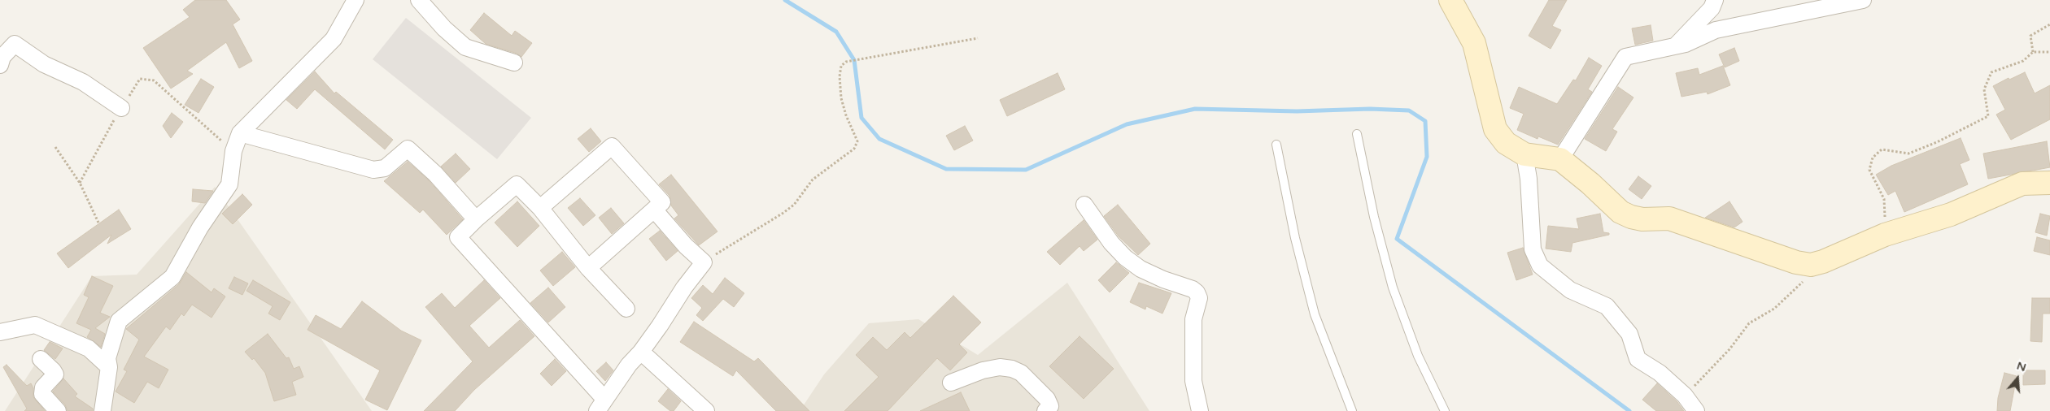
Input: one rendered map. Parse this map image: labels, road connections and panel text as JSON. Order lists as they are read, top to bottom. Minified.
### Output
{"north":"top"}
